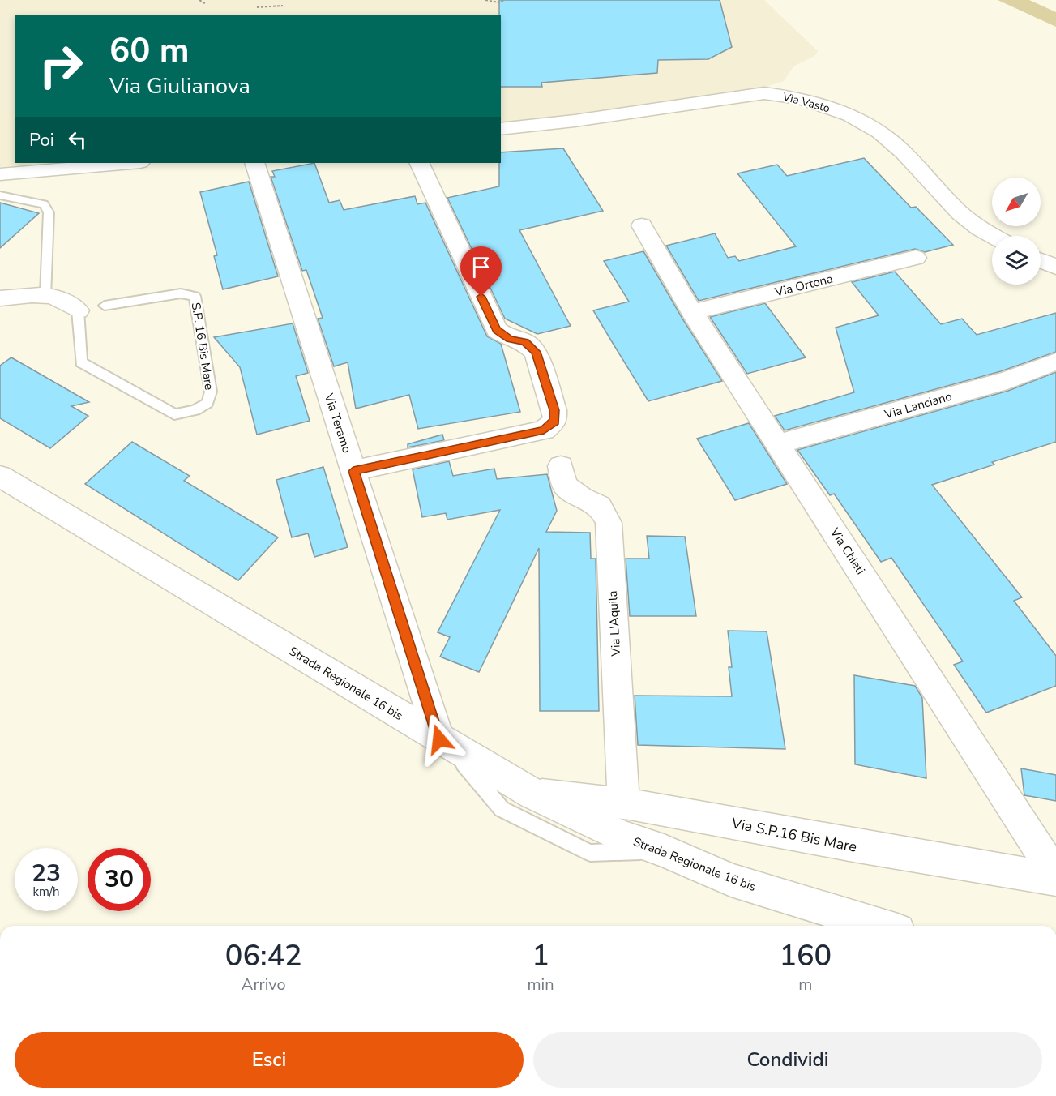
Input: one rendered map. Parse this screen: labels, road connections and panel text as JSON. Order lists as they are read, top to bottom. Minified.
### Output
{"streets":{"street":["Via Vasto","Via Ortona","S.P. 16 Bis Mare","Via Lanciano","Via Teramo","Via Chieti","Via L'Aquila","Strada Regionale 16 bis","Via S.P.16 Bis Mare"]},"crossings":[["Via Ortona","Via Chieti"],["Via Lanciano","Via Chieti"],["Via Teramo","Strada Regionale 16 bis"],["Via L'Aquila","Via S.P.16 Bis Mare"],["Strada Regionale 16 bis","Via S.P.16 Bis Mare"]],"north":"bottom left","page":{"turn":["60 m","Via Giulianova"],"then":"Poi","speed":"23 km/h","limit":"30","eta":["06:42","Arrivo","1","min","160","m"],"buttons":["Esci","Condividi"]}}
